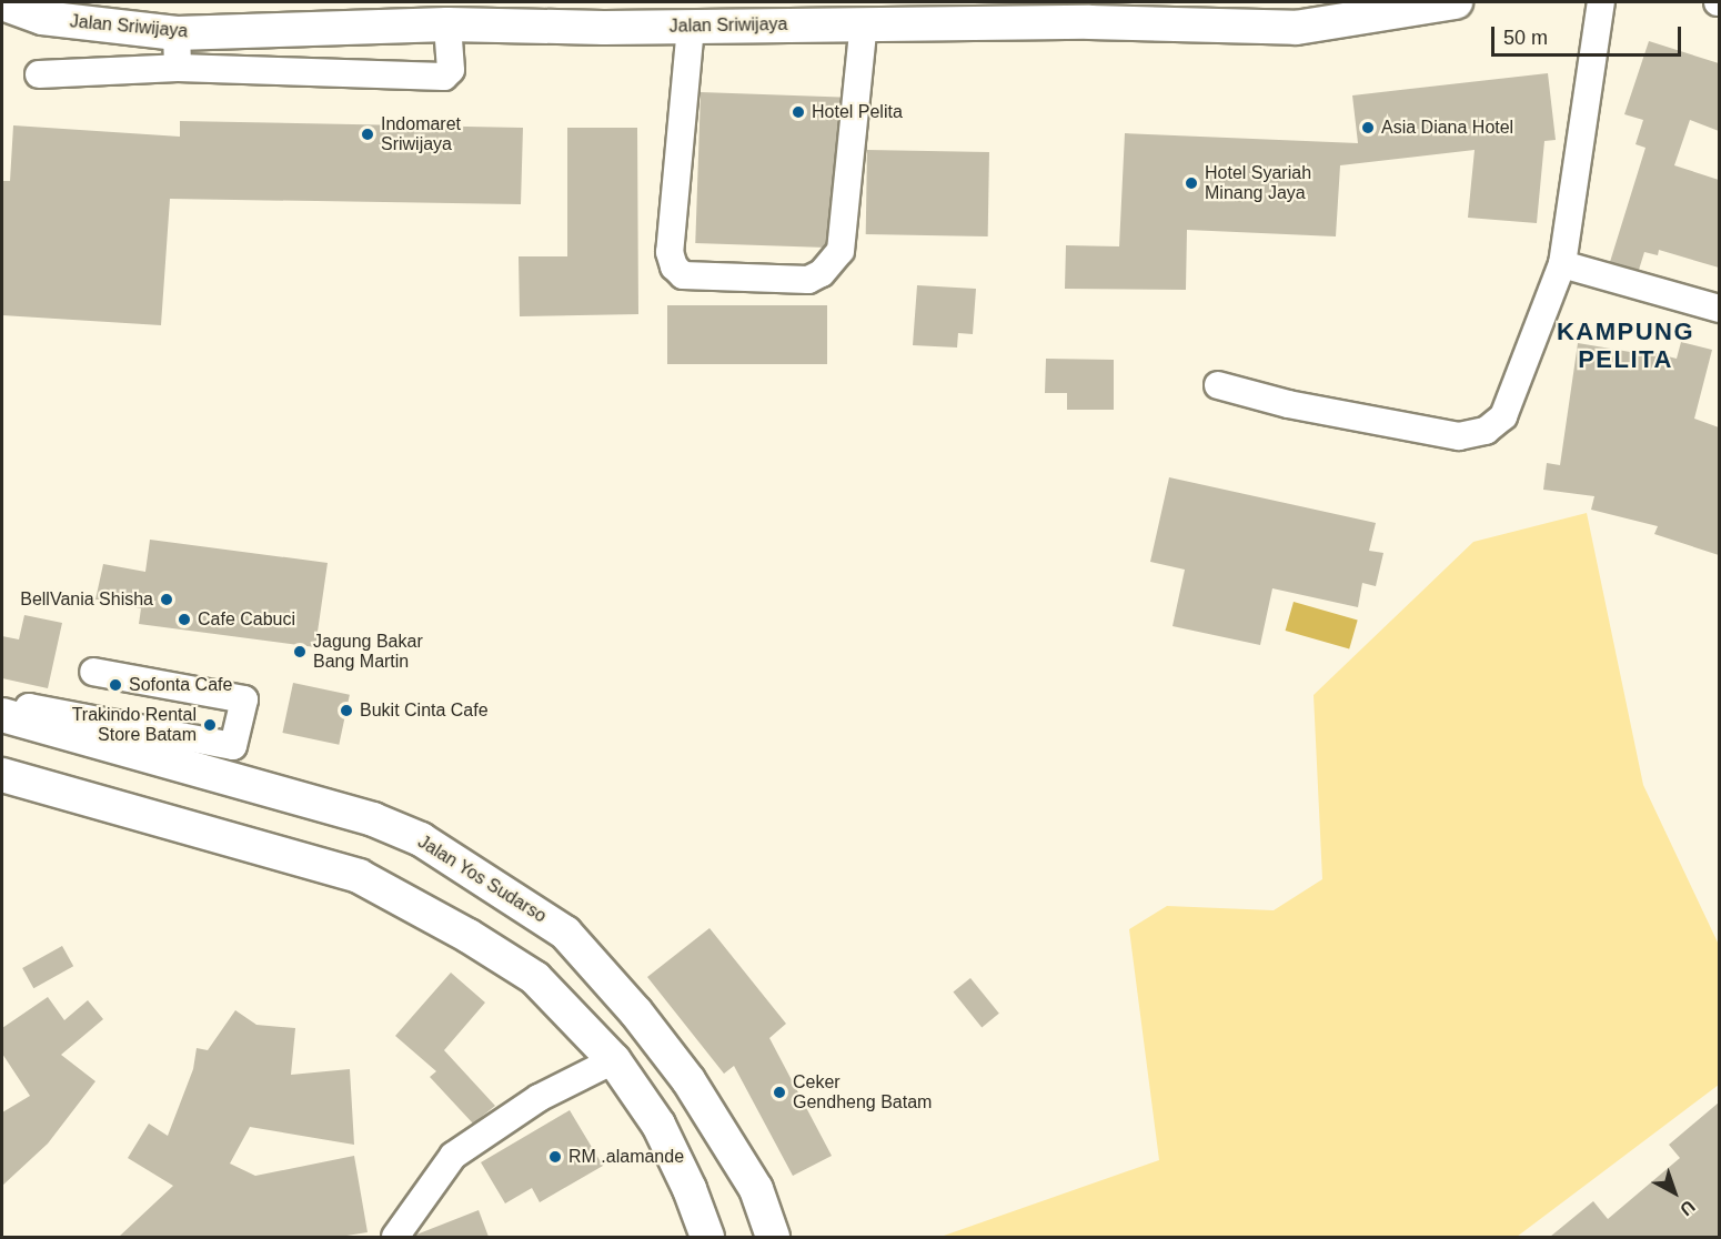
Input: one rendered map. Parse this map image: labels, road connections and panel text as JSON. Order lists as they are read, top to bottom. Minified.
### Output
{"streets":{"main road":["Jalan Sriwijaya","Jalan Yos Sudarso"]},"districts":["KAMPUNG PELITA"],"places":["Hotel Pelita","Asia Diana Hotel","Indomaret Sriwijaya","Hotel Syariah Minang Jaya","BellVania Shisha","Cafe Cabuci","Jagung Bakar Bang Martin","Sofonta Cafe","Bukit Cinta Cafe","Trakindo Rental Store Batam","Ceker Gendheng Batam","RM .alamande"],"scale_bar":"50 m","north":"bottom right"}
